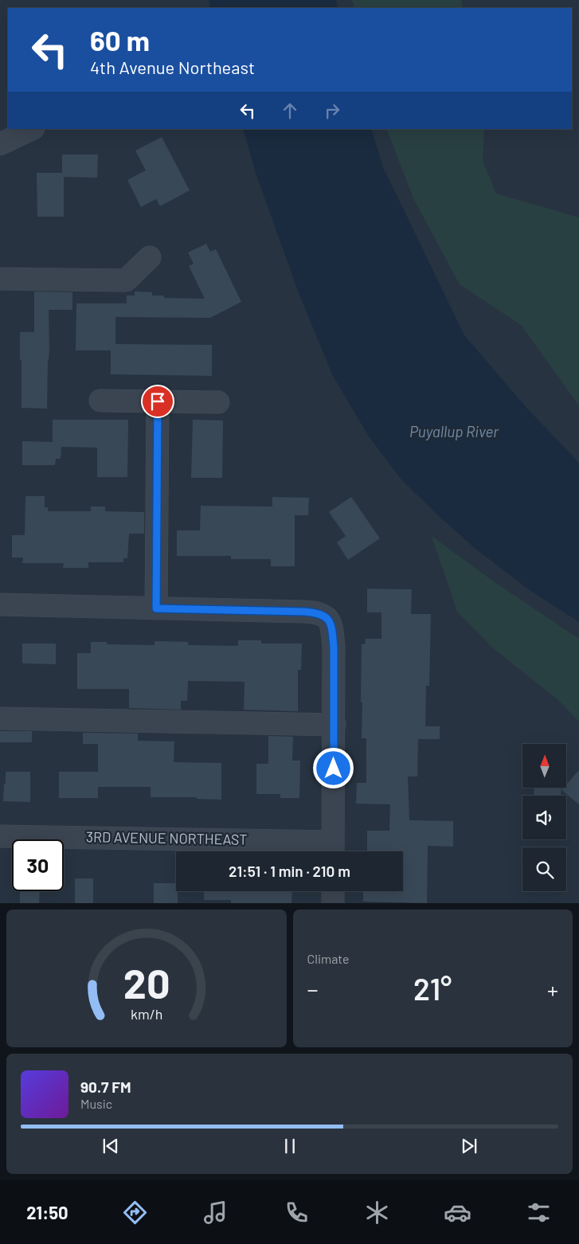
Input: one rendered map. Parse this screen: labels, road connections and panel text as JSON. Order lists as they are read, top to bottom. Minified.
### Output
{"streets":{"street":["3RD AVENUE NORTHEAST"]},"water":["Puyallup River"],"north":"top","page":{"turn":["60 m","4th Avenue Northeast"],"limit":"30","trip":"21:51 · 1 min · 210 m","tile":"Climate","heat":["−","21°","+"],"song":["90.7 FM","Music"],"tabs":"21:50","gauge":["20","km/h"]}}
